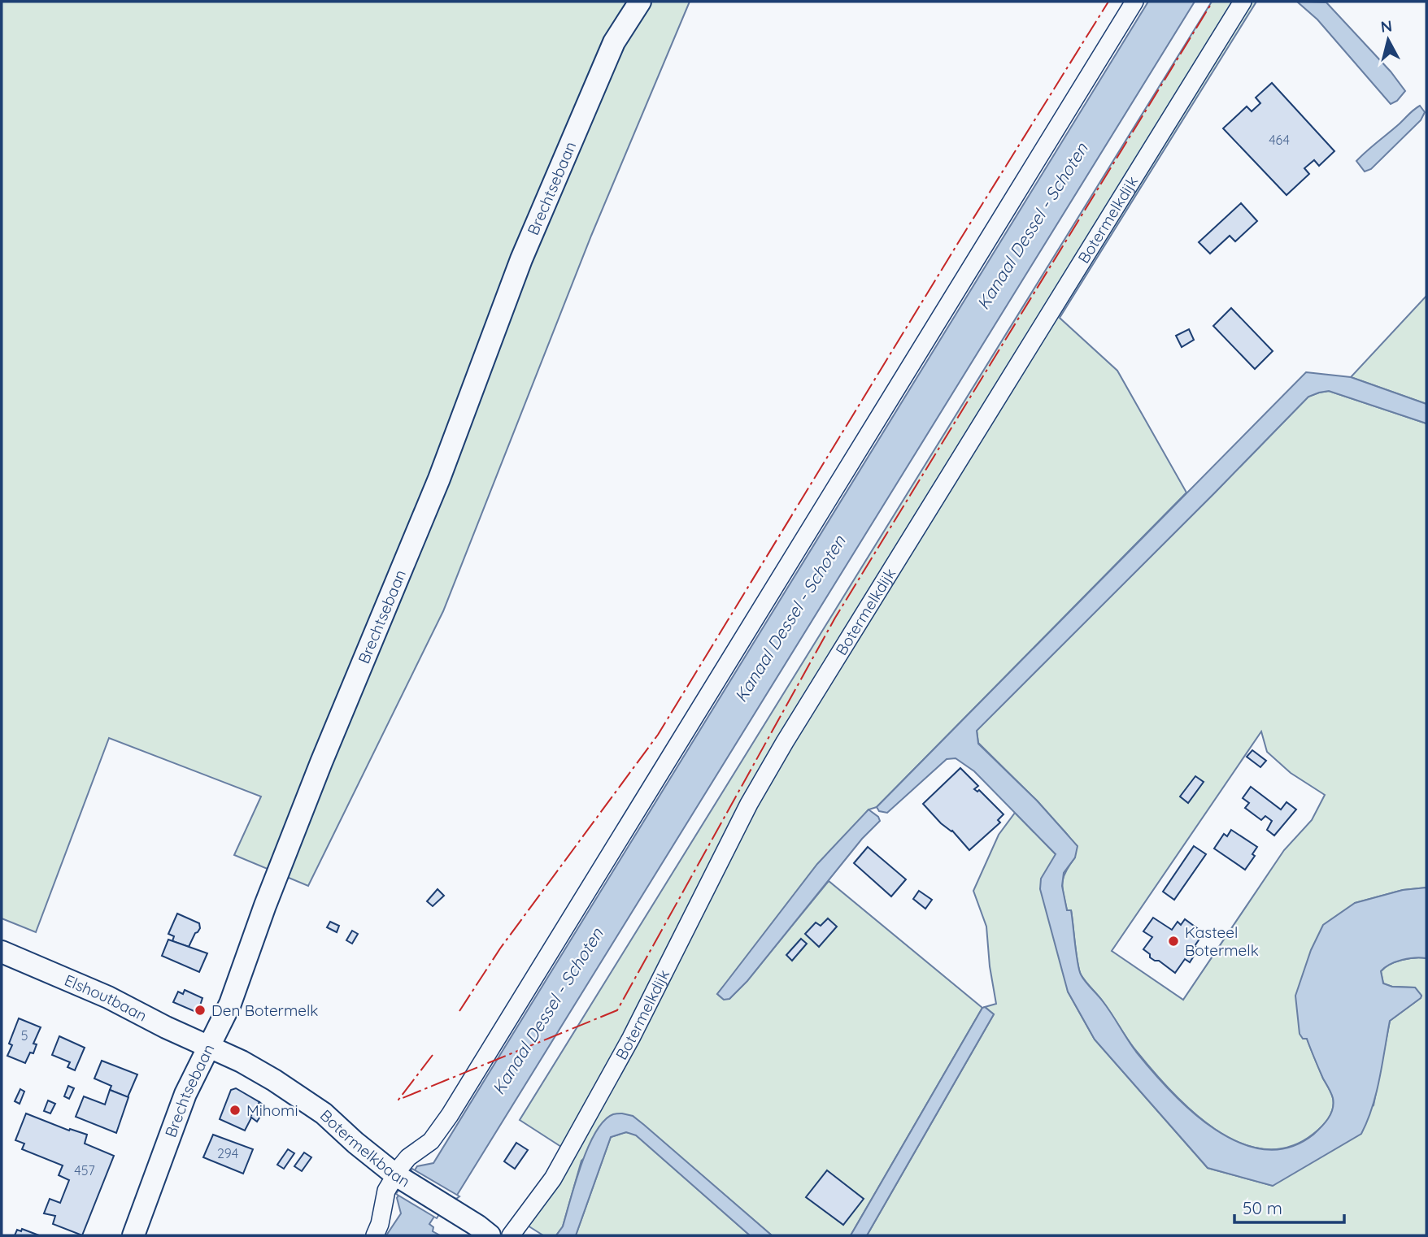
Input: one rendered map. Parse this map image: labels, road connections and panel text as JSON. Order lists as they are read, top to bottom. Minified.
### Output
{"streets":{"main road":["Brechtsebaan","Elshoutbaan","Botermelkbaan"],"street":["Botermelkdijk"]},"crossings":[["Brechtsebaan","Elshoutbaan"],["Brechtsebaan","Botermelkbaan"],["Elshoutbaan","Botermelkbaan"]],"water":["Kanaal Dessel - Schoten"],"places":["Kasteel Botermelk","Den Botermelk","Mihomi"],"house_numbers":["464","5","294","457"],"scale_bar":"50 m","north":"top"}
